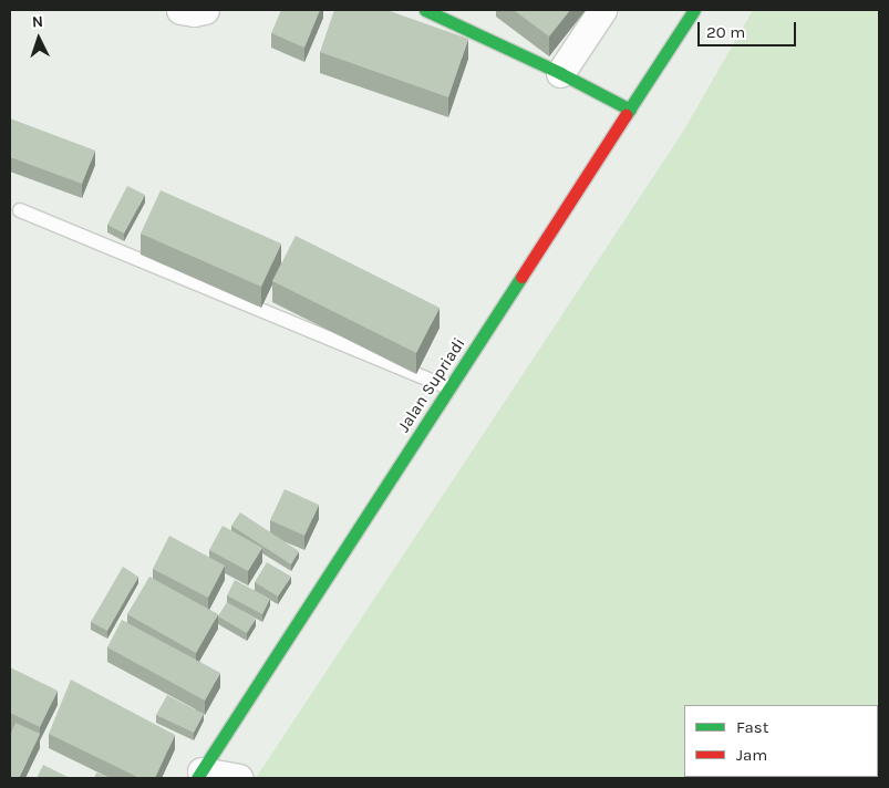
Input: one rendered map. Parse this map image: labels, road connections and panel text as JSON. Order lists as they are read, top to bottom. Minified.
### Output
{"streets":{"main road":["Jalan Supriadi"]},"legend":["Fast","Jam"],"scale_bar":"20 m","north":"top"}
